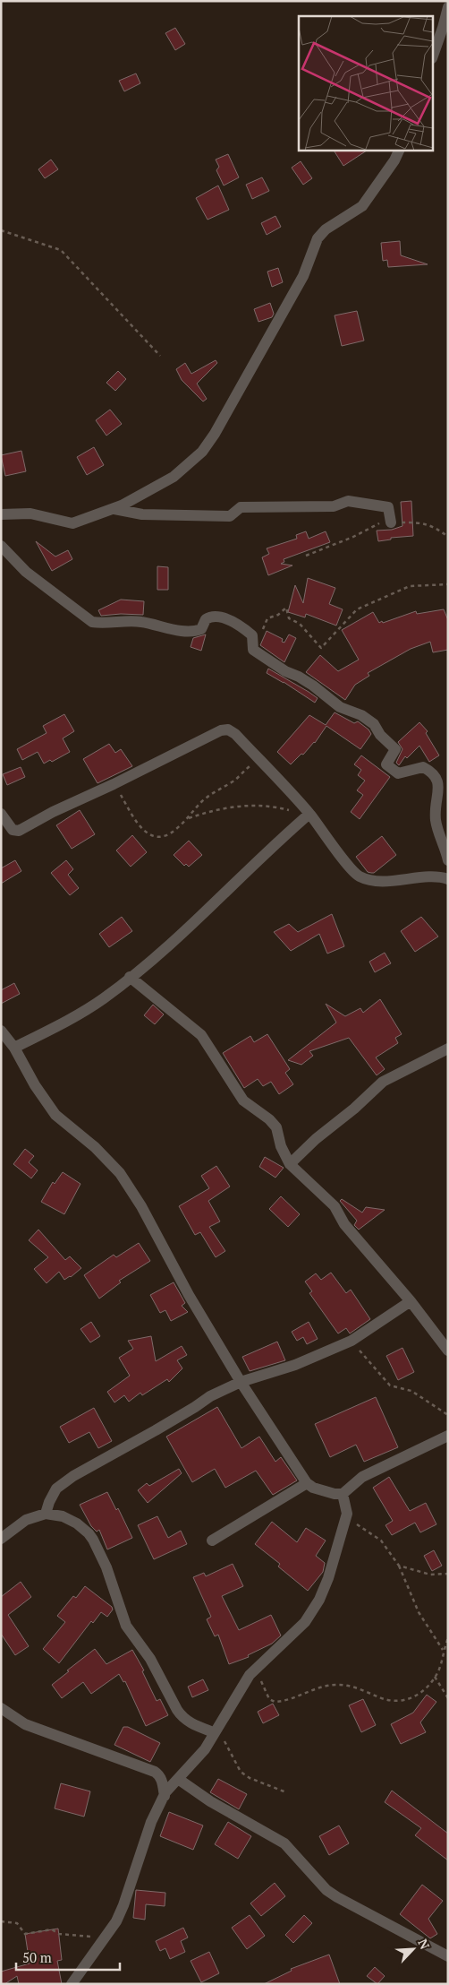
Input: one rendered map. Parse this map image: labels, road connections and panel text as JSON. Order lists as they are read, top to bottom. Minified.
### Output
{"scale_bar":"50 m","north":"top right"}
